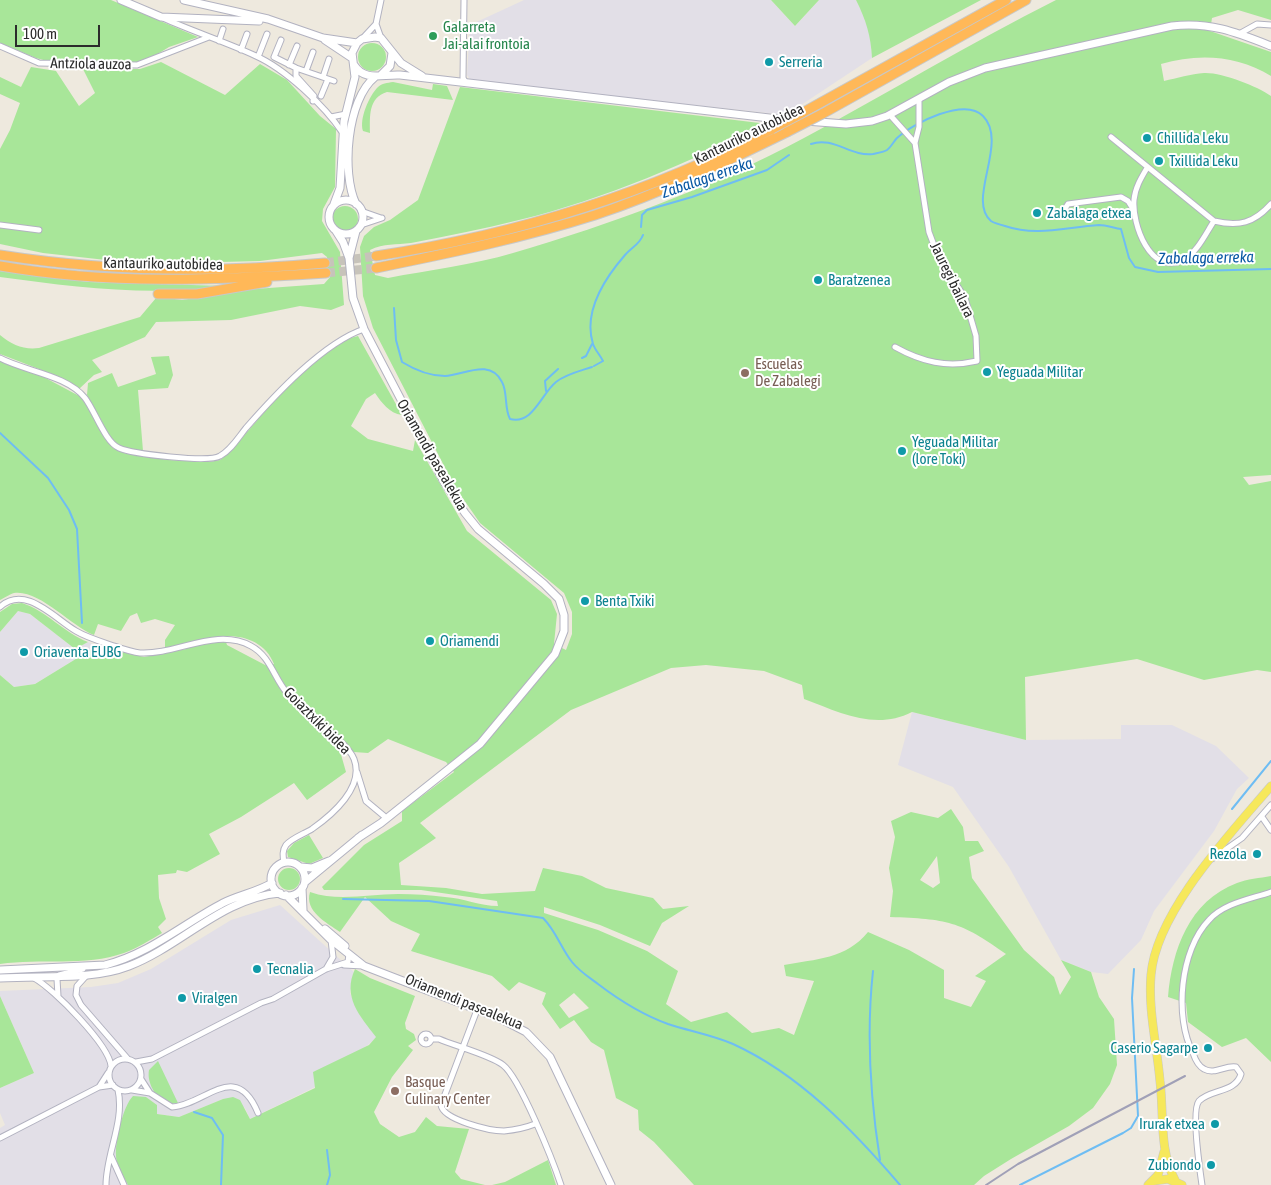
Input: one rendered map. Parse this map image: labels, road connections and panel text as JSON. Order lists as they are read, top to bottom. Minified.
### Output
{"streets":{"highway":["Kantauriko autobidea"],"main road":["Oriamendi pasealekua"],"street":["Antziola auzoa","Jauregi bailara","Goiaztxiki bidea"]},"crossings":[["Oriamendi pasealekua","Goiaztxiki bidea"]],"water":["Zabalaga erreka"],"places":["Galarreta Jai-alai frontoia","Serreria","Chillida Leku","Txillida Leku","Zabalaga etxea","Baratzenea","Yeguada Militar","Escuelas De Zabalegi","Yeguada Militar (lore Toki)","Benta Txiki","Oriamendi","Oriaventa EUBG","Rezola","Tecnalia","Viralgen","Caserio Sagarpe","Basque Culinary Center","Irurak etxea","Zubiondo"],"scale_bar":"100 m"}
